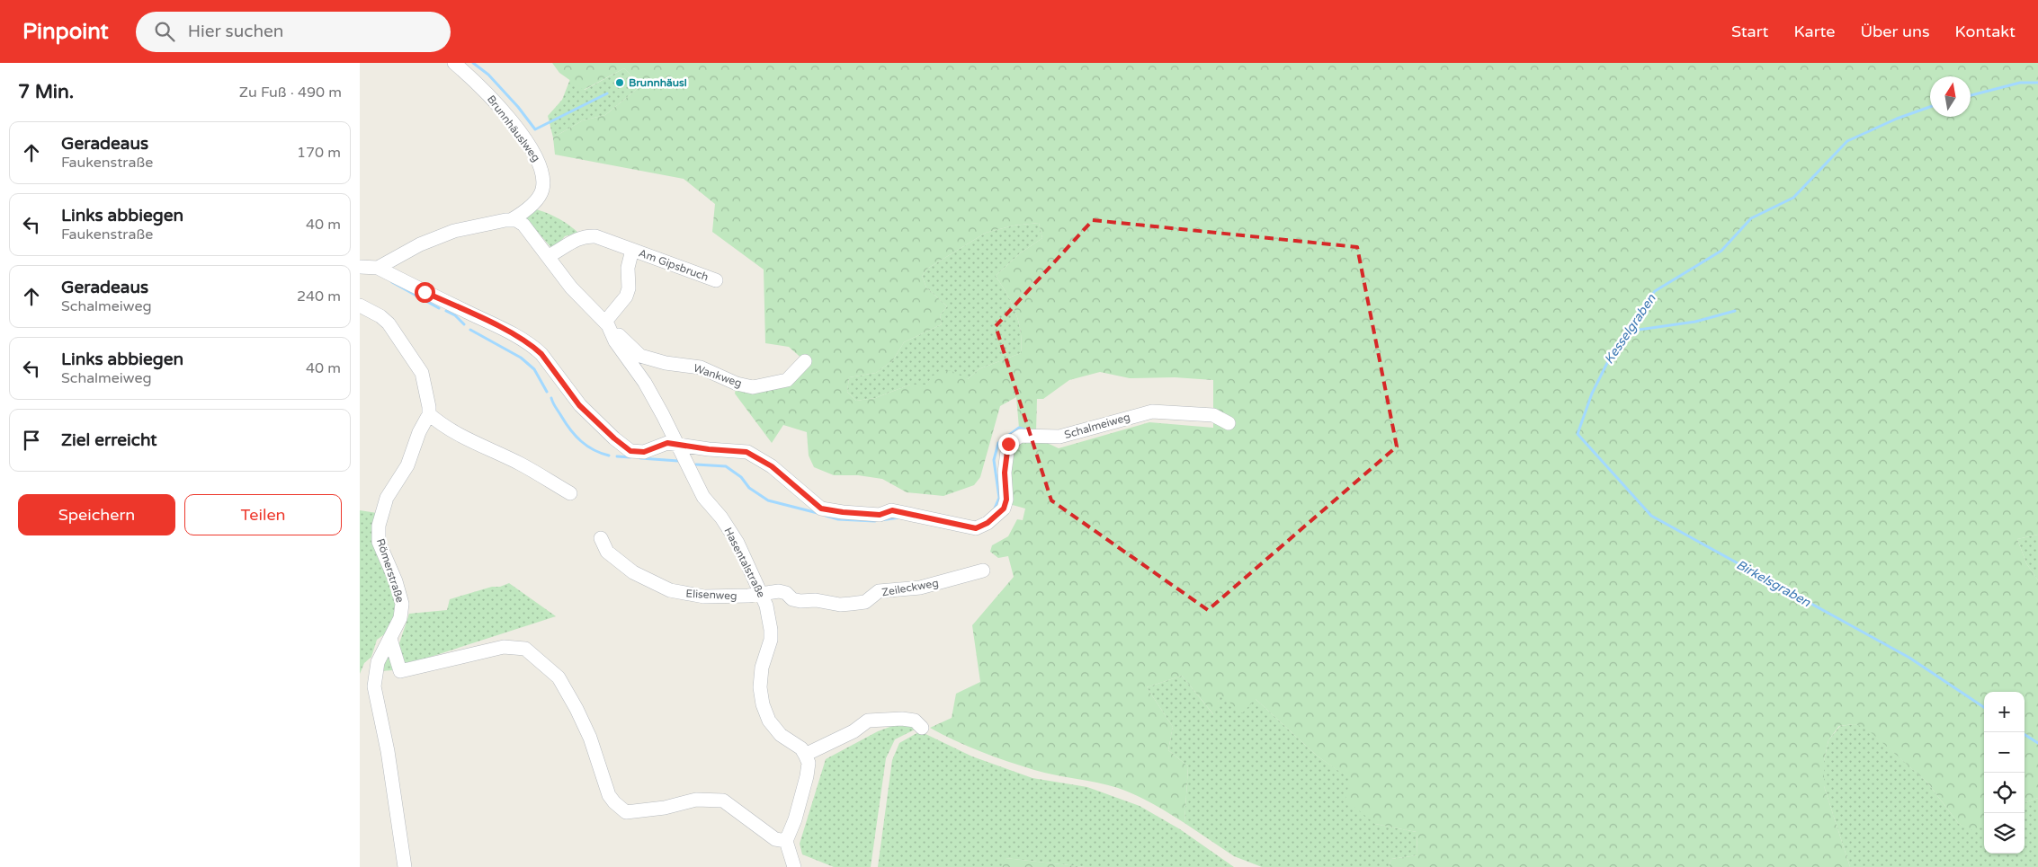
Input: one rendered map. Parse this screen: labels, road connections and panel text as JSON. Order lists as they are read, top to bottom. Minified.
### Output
{"streets":{"street":["Brunnhäuslweg","Am Gipsbruch","Wankweg","Schalmeiweg","Hasentalstraße","Römerstraße","Zeileckweg","Elisenweg"]},"crossings":[["Brunnhäuslweg","Wankweg"],["Am Gipsbruch","Wankweg"],["Am Gipsbruch","Hasentalstraße"],["Wankweg","Hasentalstraße"],["Schalmeiweg","Hasentalstraße"],["Hasentalstraße","Zeileckweg"],["Hasentalstraße","Elisenweg"],["Zeileckweg","Elisenweg"]],"water":["Kesselgraben","Birkelsgraben"],"places":["Brunnhäusl"],"north":"top","page":{"header":"Pinpoint","search":"Hier suchen","nav":["Start","Karte","Über uns","Kontakt"],"heading":["7 Min.","Zu Fuß · 490 m"],"list":[["Geradeaus","Faukenstraße","170 m"],["Links abbiegen","Faukenstraße","40 m"],["Geradeaus","Schalmeiweg","240 m"],["Links abbiegen","Schalmeiweg","40 m"],"Ziel erreicht"],"buttons":["Speichern","Teilen"],"map_buttons":["+","−"]}}
